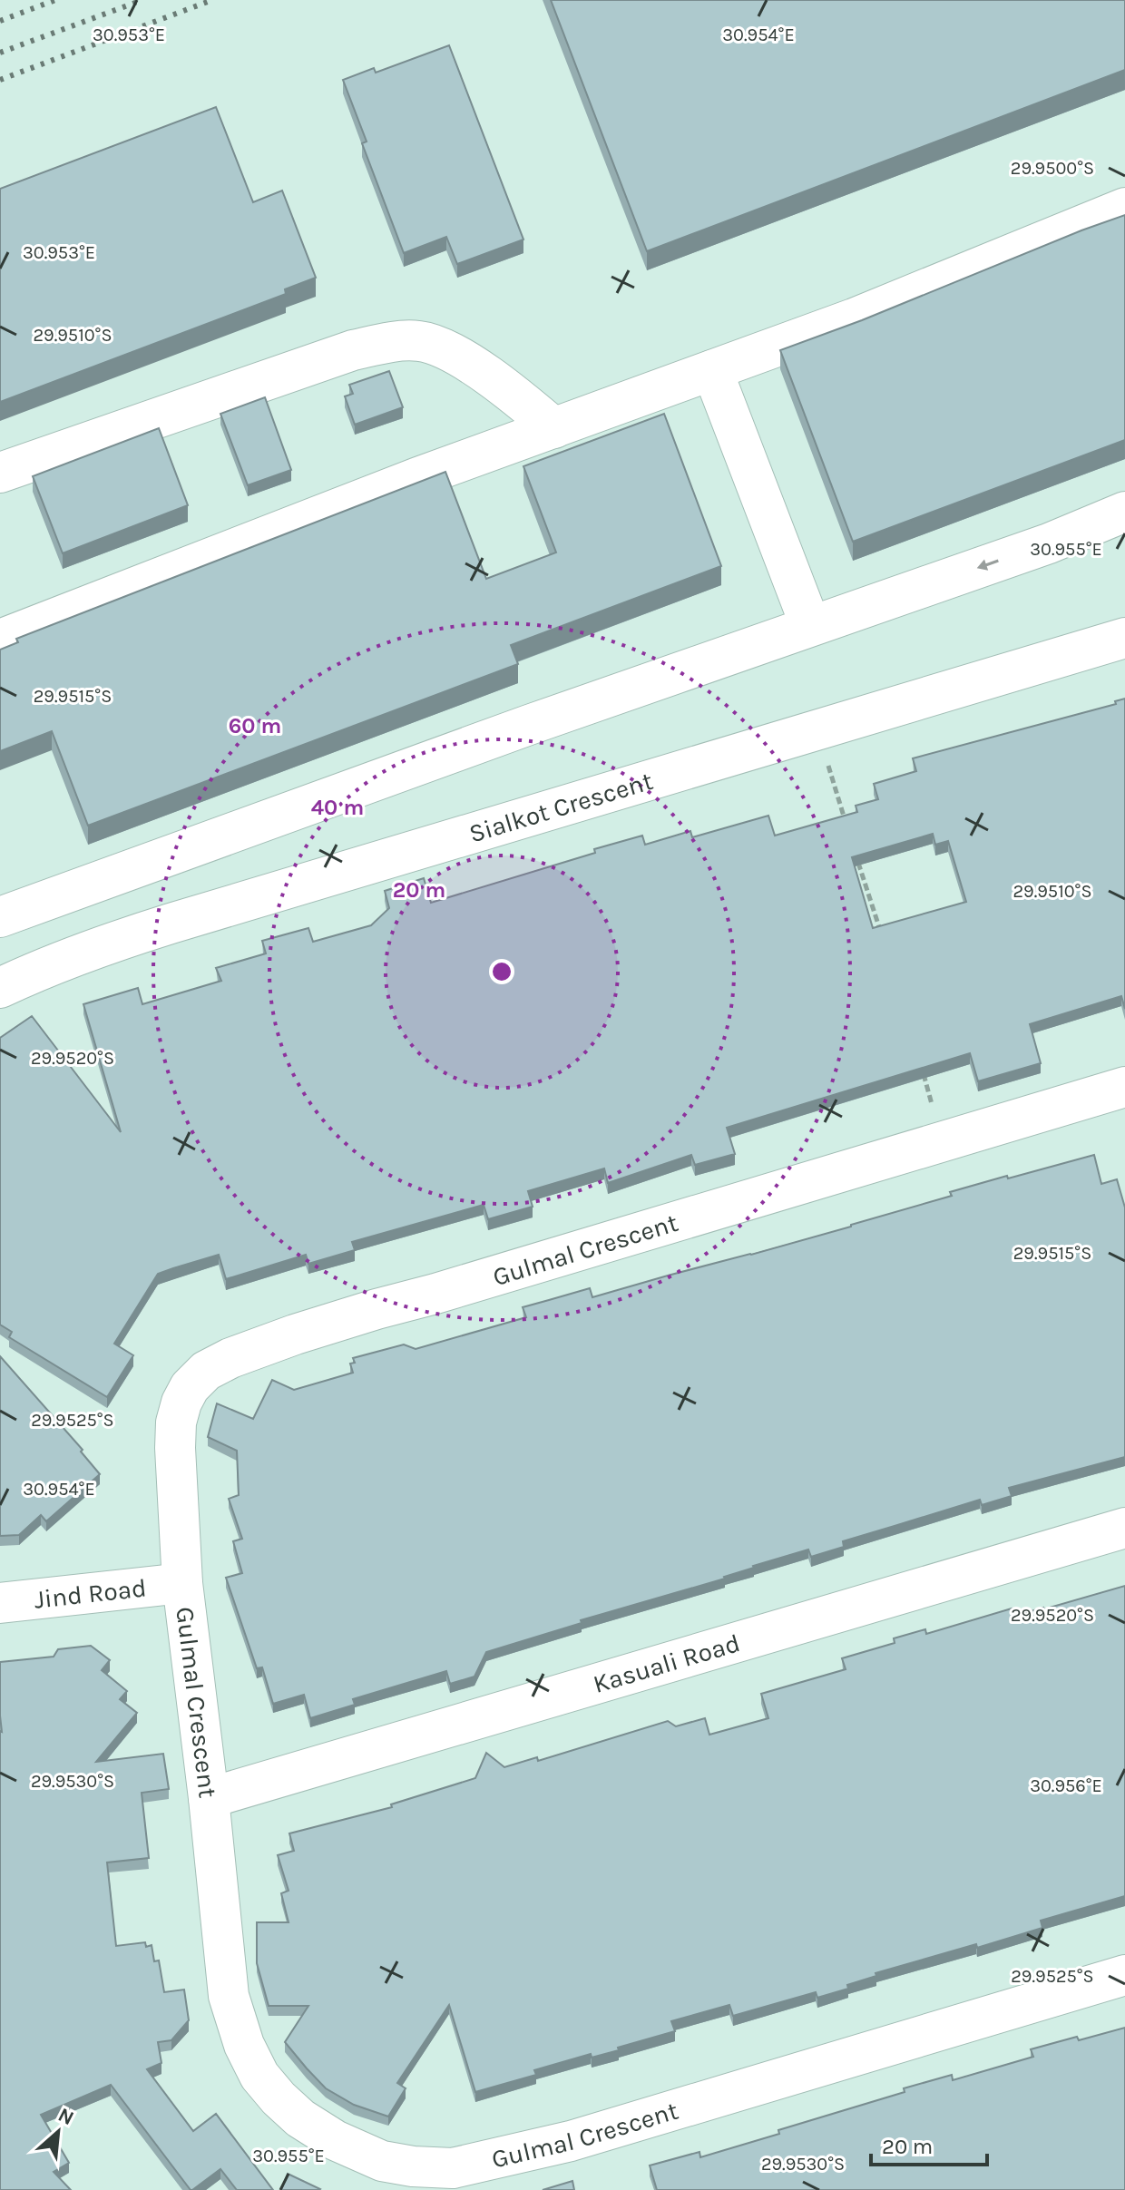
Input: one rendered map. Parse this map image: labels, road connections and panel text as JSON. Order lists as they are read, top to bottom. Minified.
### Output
{"streets":{"street":["Sialkot Crescent","Gulmal Crescent","Jind Road","Kasuali Road"]},"crossings":[["Gulmal Crescent","Jind Road"],["Gulmal Crescent","Kasuali Road"]],"scale_bar":"20 m","north":"top right","coordinates":["30.953°E","30.954°E","29.9500°S","29.9510°S","30.955°E","29.9515°S","29.9520°S","29.9525°S","29.9530°S","30.956°E"],"rings":["60 m","40 m","20 m"]}
